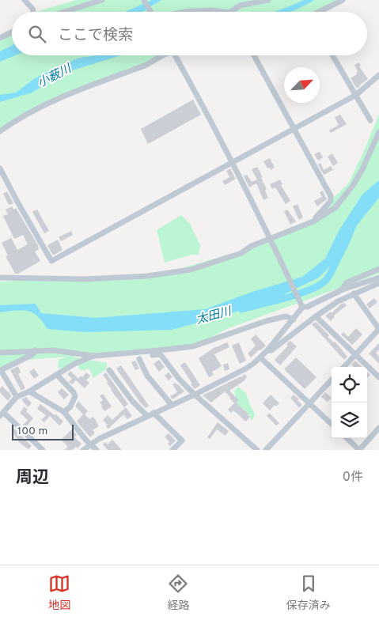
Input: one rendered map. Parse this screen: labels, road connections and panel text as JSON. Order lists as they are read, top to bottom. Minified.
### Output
{"water":["小薮川","太田川"],"scale_bar":"100 m","north":"top right","page":{"search":"ここで検索","scale":"100 m","heading":["周辺","0件"],"nav":["地図","経路","保存済み"]}}
